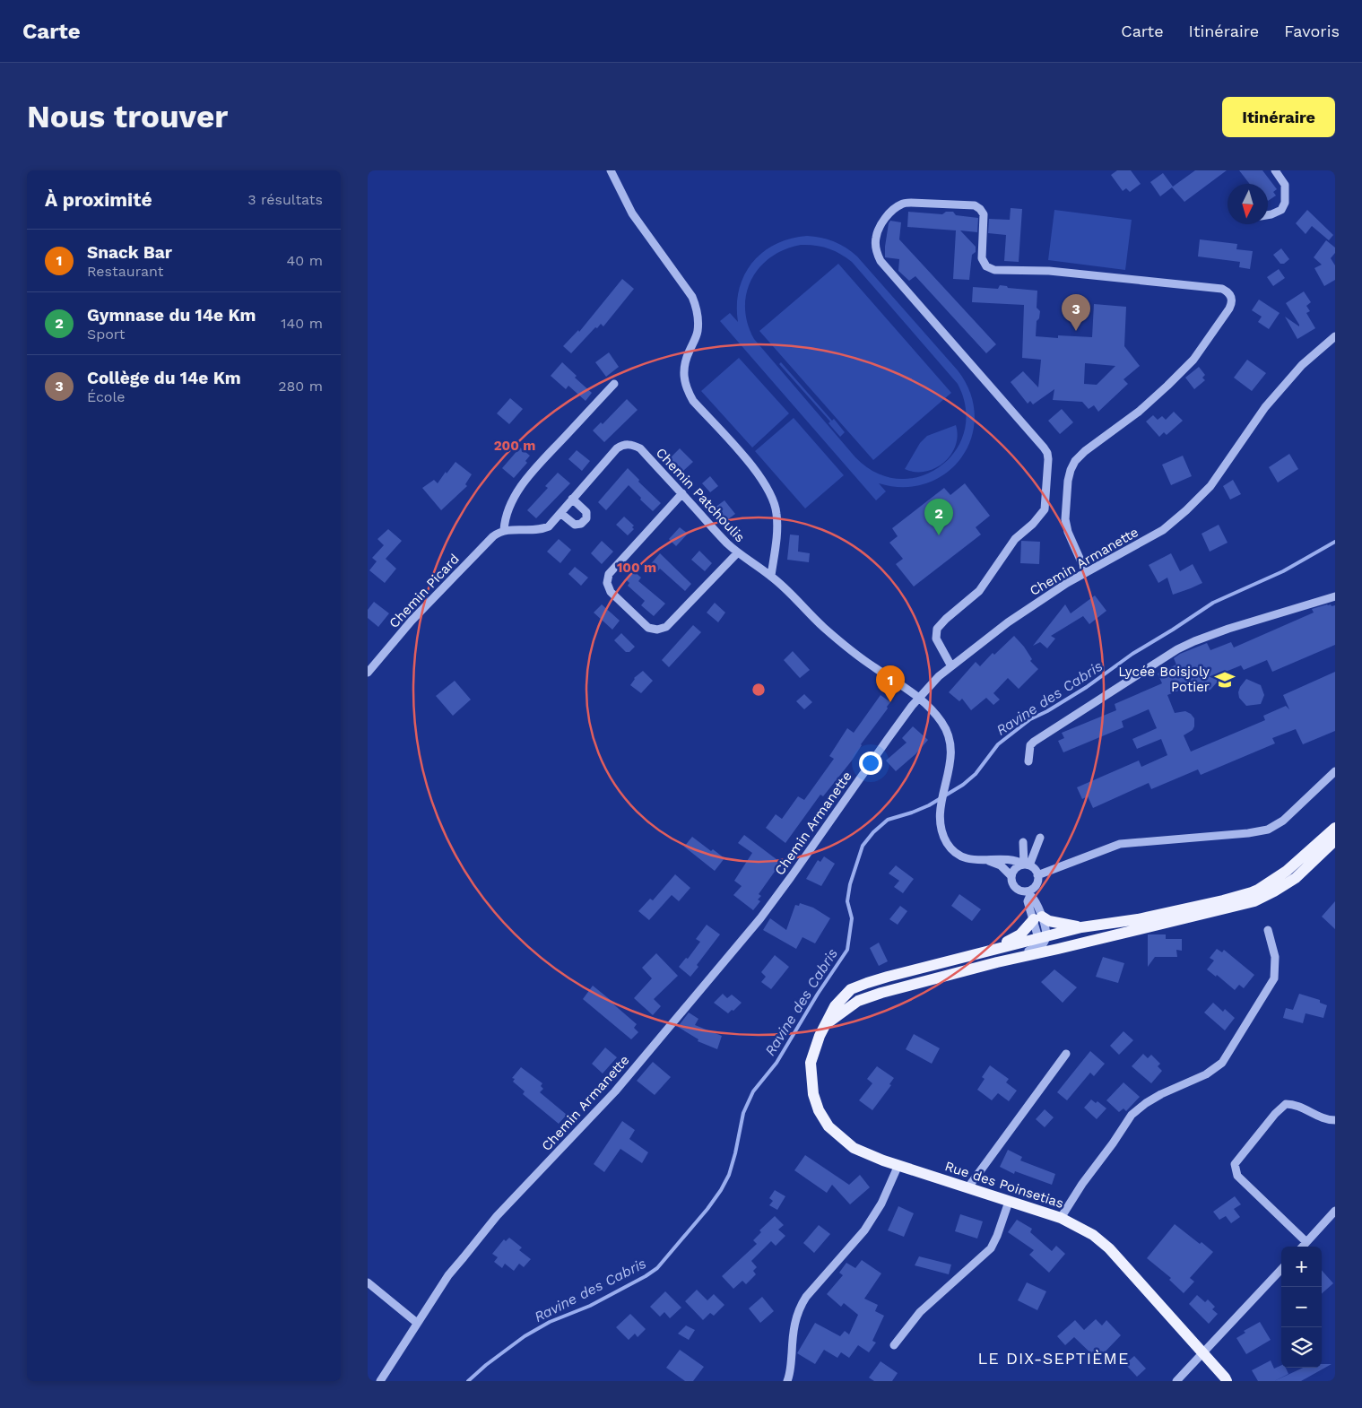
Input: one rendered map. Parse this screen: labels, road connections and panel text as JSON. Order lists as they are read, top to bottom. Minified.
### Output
{"streets":{"main road":["Rue des Poinsetias"],"street":["Chemin Patchoulis","Chemin Armanette","Chemin Picard"]},"crossings":[["Chemin Patchoulis","Chemin Armanette"]],"districts":["LE DIX-SEPTIÈME"],"water":["Ravine des Cabris"],"places":{"school or university":["Lycée Boisjoly Potier"]},"north":"bottom","page":{"header":"Carte","nav":["Carte","Itinéraire","Favoris"],"buttons":"Itinéraire","title":"Nous trouver","heading":["À proximité","3 résultats"],"list":[{"mark":"1","name":"Snack Bar","note":"Restaurant","value":"40 m"},{"mark":"2","name":"Gymnase du 14e Km","note":"Sport","value":"140 m"},{"mark":"3","name":"Collège du 14e Km","note":"École","value":"280 m"}],"pins":["3","2","1"],"map_buttons":["+","−"]},"rings":["200 m","100 m"]}
